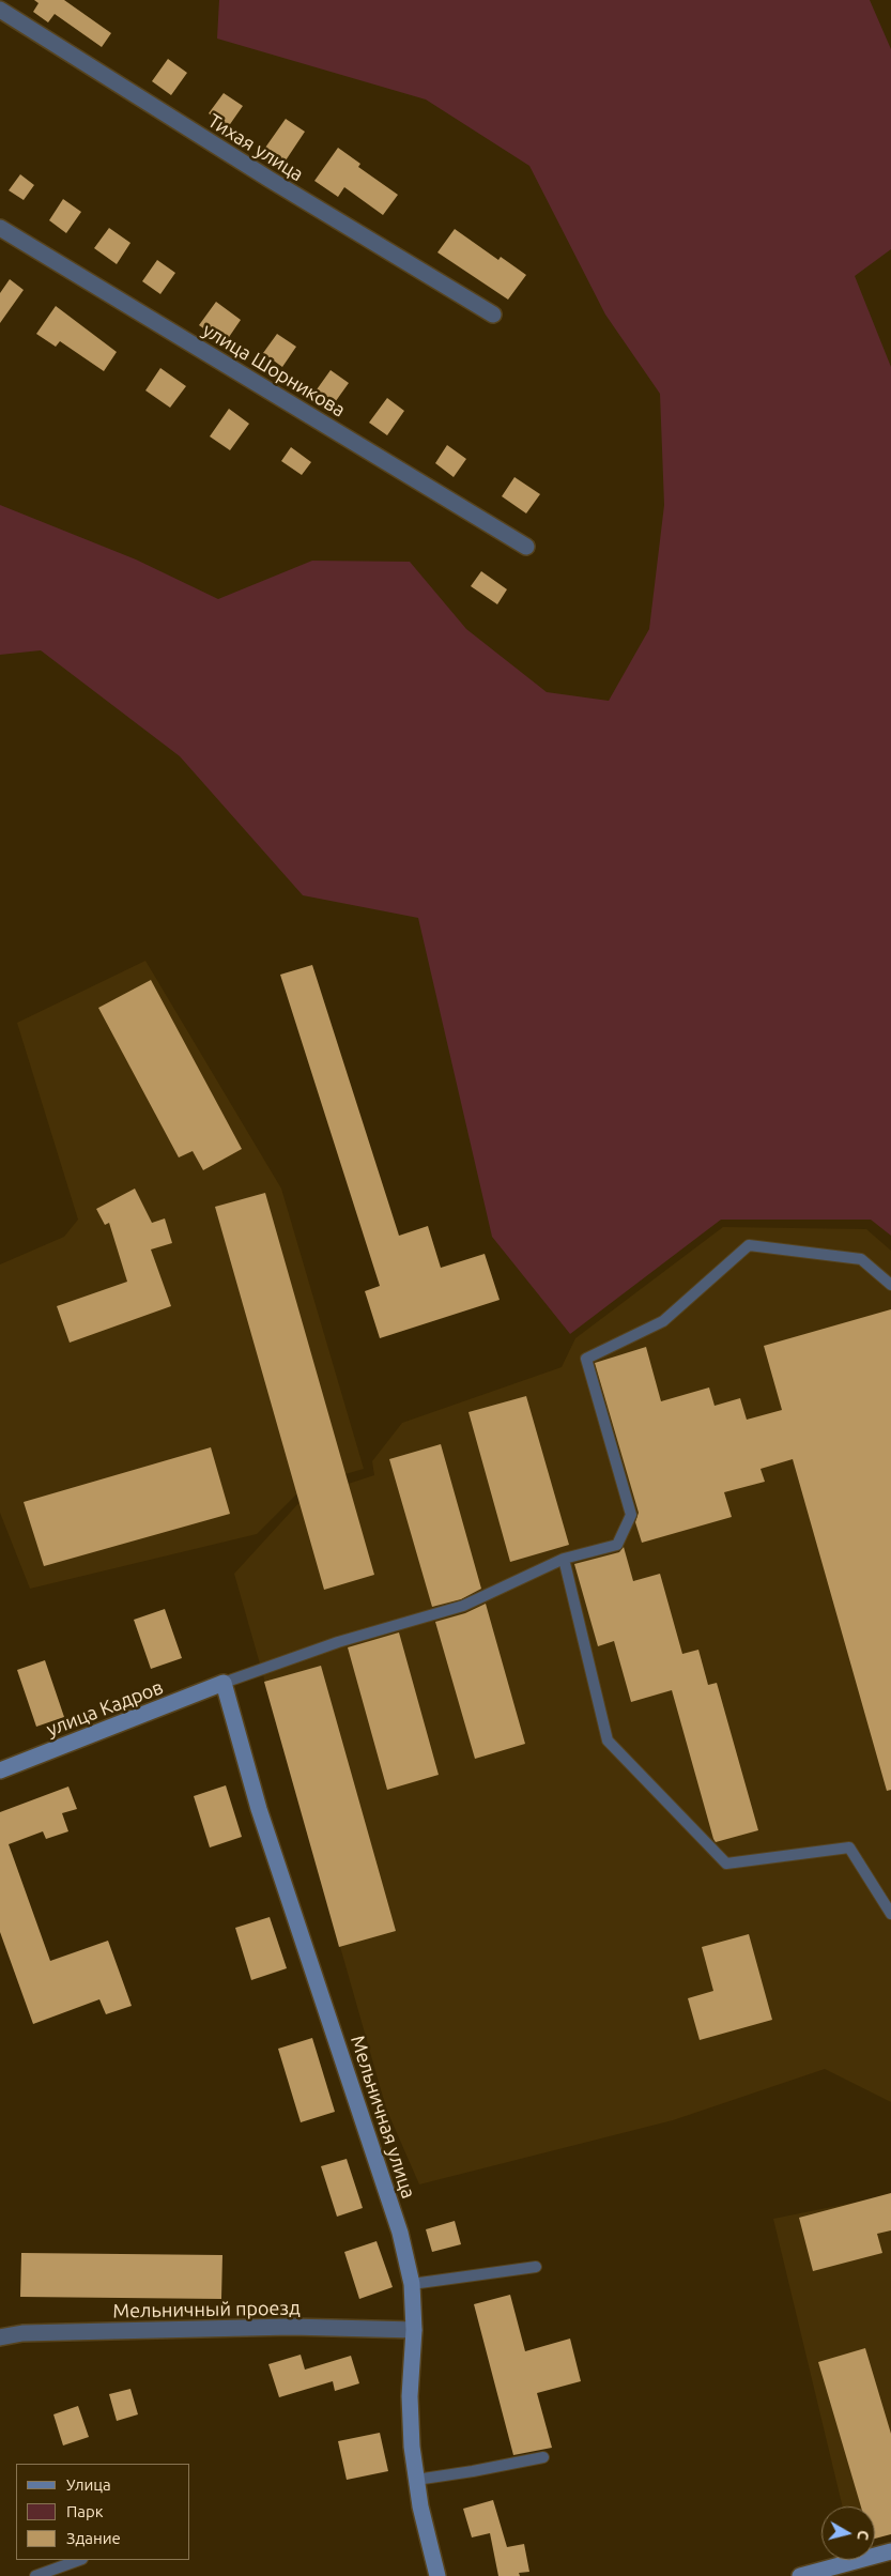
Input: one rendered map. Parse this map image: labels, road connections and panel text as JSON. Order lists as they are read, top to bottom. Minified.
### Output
{"streets":{"street":["Тихая улица","улица Шорникова","улица Кадров","Мельничная улица","Мельничный проезд"]},"crossings":[["улица Кадров","Мельничная улица"],["Мельничная улица","Мельничный проезд"]],"legend":["Улица","Парк","Здание"],"north":"right"}
